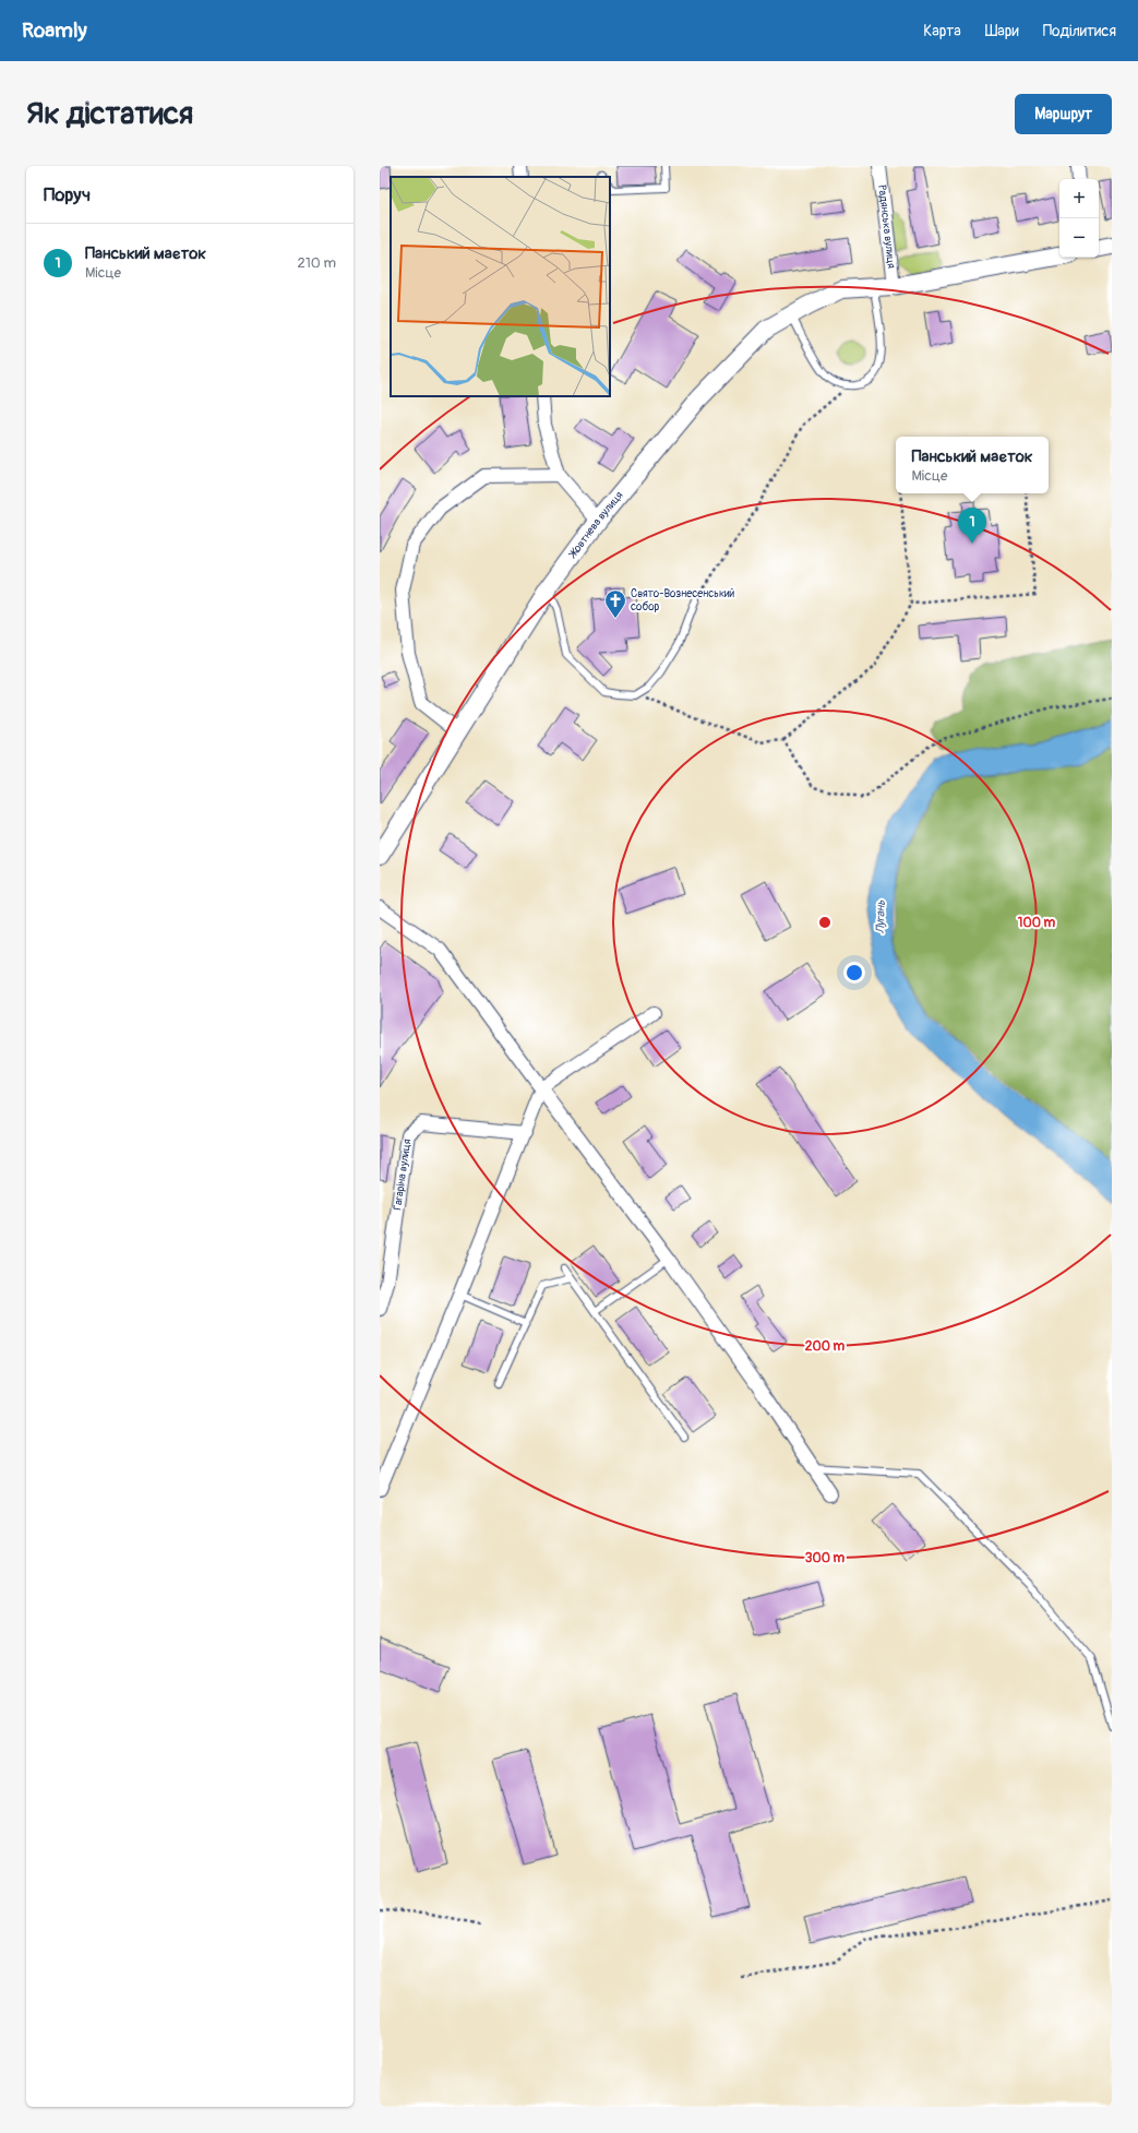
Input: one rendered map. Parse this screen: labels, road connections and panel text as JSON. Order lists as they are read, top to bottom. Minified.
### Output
{"streets":{"street":["Радянська вулиця","Жовтнева вулиця","Гагаріна вулиця"]},"crossings":[["Радянська вулиця","Жовтнева вулиця"]],"water":["Лугань"],"places":{"church":["Свято-Вознесенський собор"]},"page":{"header":"Roamly","nav":["Карта","Шари","Поділитися"],"buttons":"Маршрут","title":"Як дістатися","heading":"Поруч","map_buttons":["+","−"],"list":[{"mark":"1","name":"Панський маєток","note":"Місце","value":"210 m"}],"popup":["Панський маєток","Місце"],"pins":"1"},"rings":["100 m","200 m","300 m"]}
